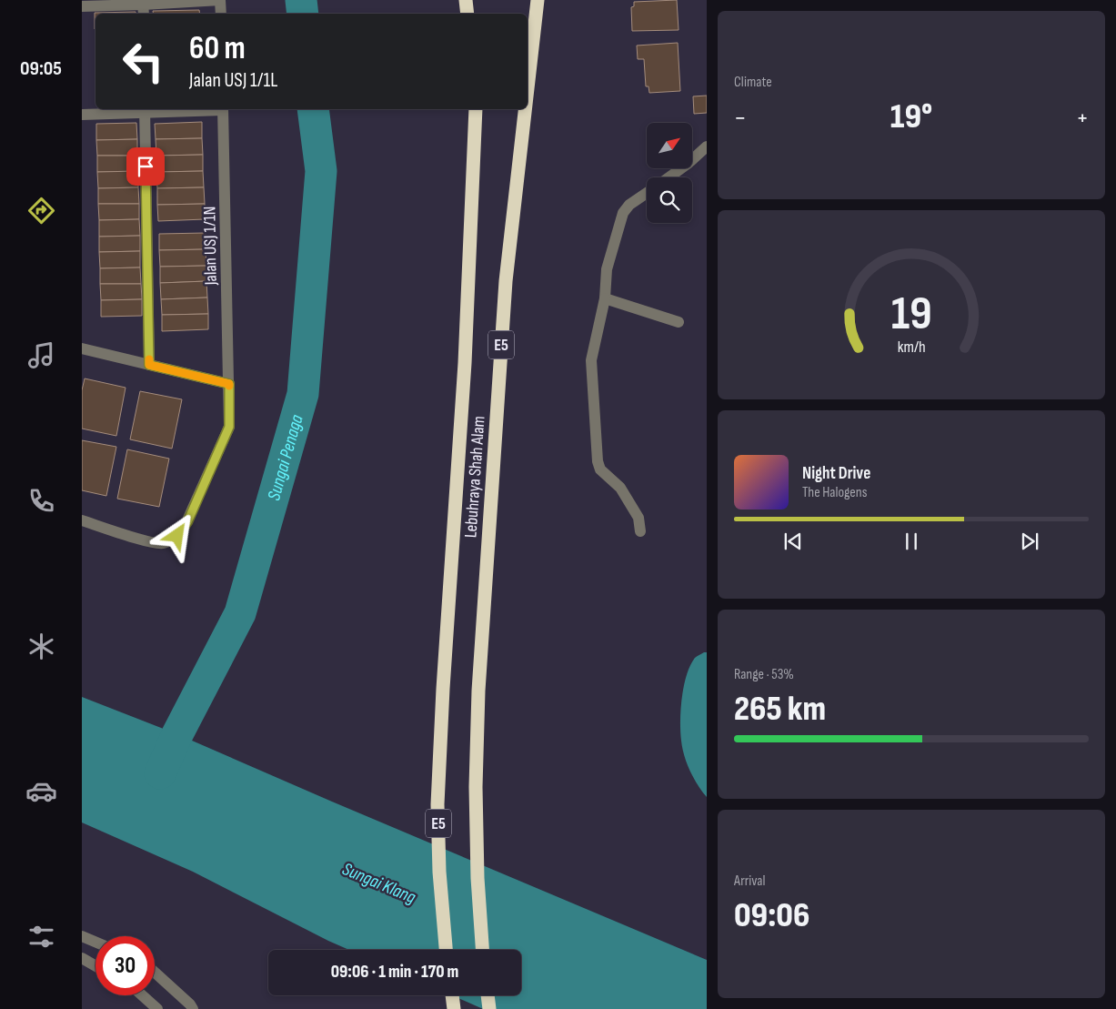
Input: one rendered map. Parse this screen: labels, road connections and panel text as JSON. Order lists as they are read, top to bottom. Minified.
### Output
{"streets":{"highway":["E5","Lebuhraya Shah Alam"],"street":["Jalan USJ 1/1N"]},"water":["Sungai Penaga","Sungai Klang"],"north":"top right","page":{"tabs":"09:05","tile":["Climate",["Range · 53%","265 km"],["Arrival","09:06"]],"turn":["60 m","Jalan USJ 1/1L"],"heat":["−","19°","+"],"song":["Night Drive","The Halogens"],"limit":"30","trip":"09:06 · 1 min · 170 m","gauge":["19","km/h"]}}
